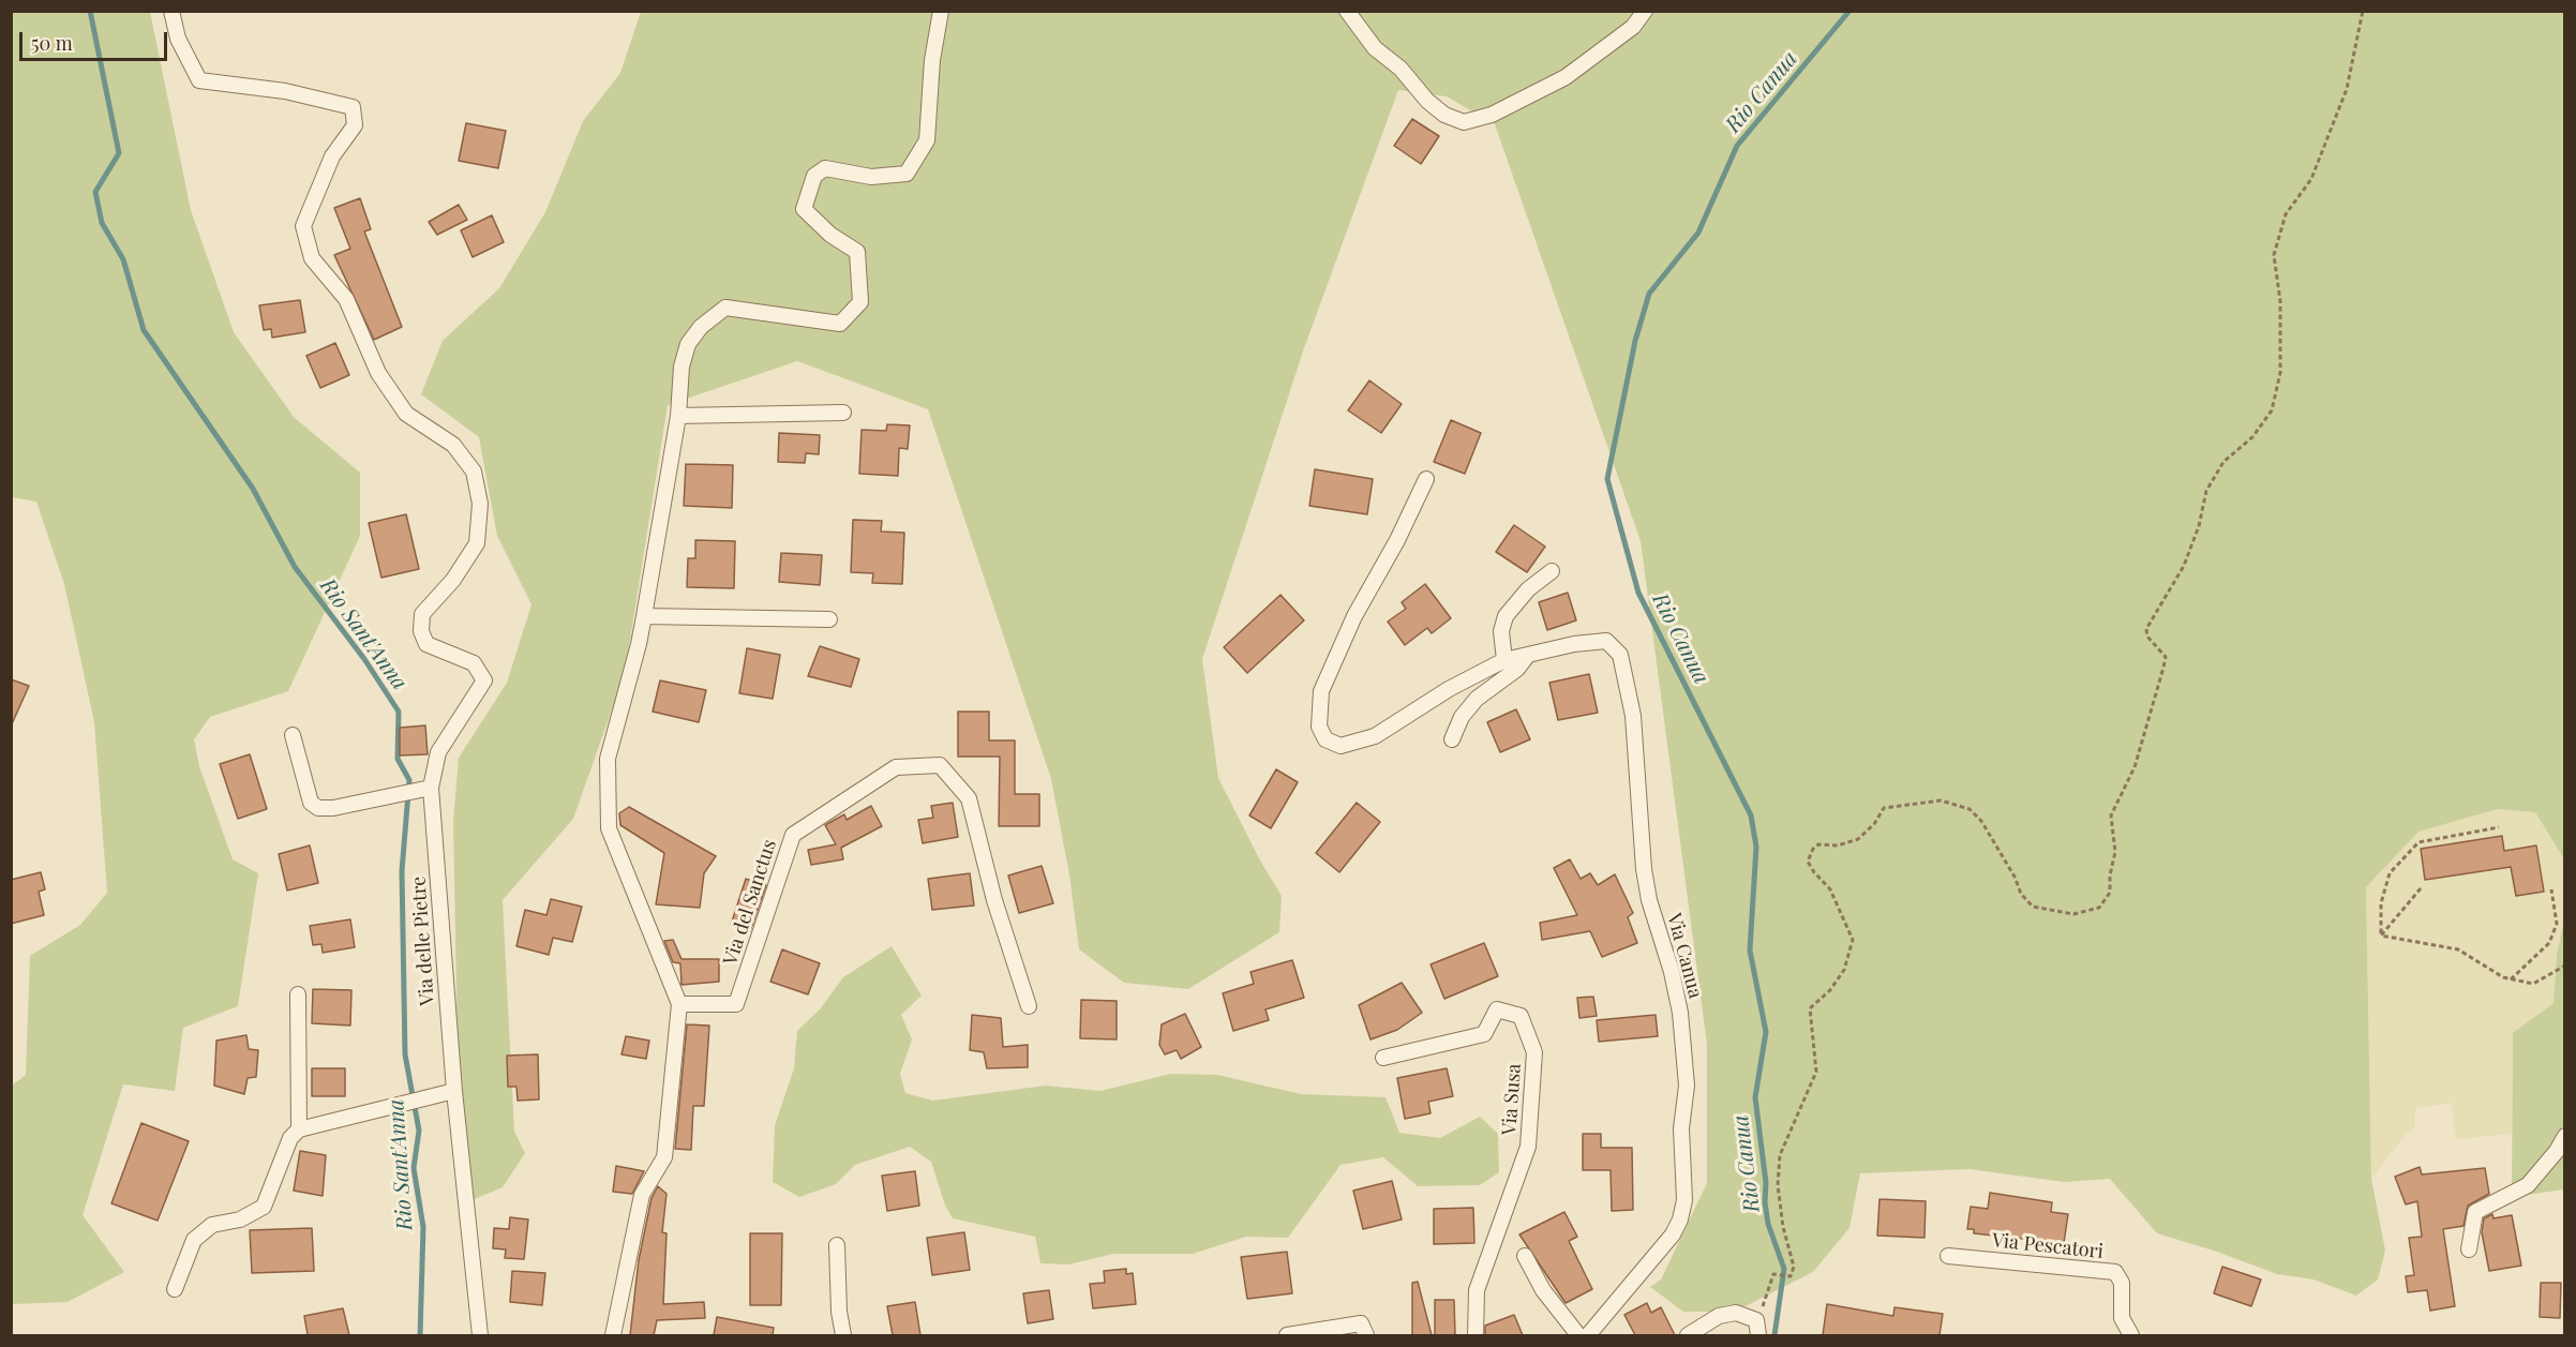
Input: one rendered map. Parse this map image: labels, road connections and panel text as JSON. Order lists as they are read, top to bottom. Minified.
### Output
{"streets":{"street":["Via del Sanctus","Via delle Pietre","Via Canua","Via Susa","Via Pescatori"]},"water":["Rio Canua","Rio Sant'Anna"],"scale_bar":"50 m"}
